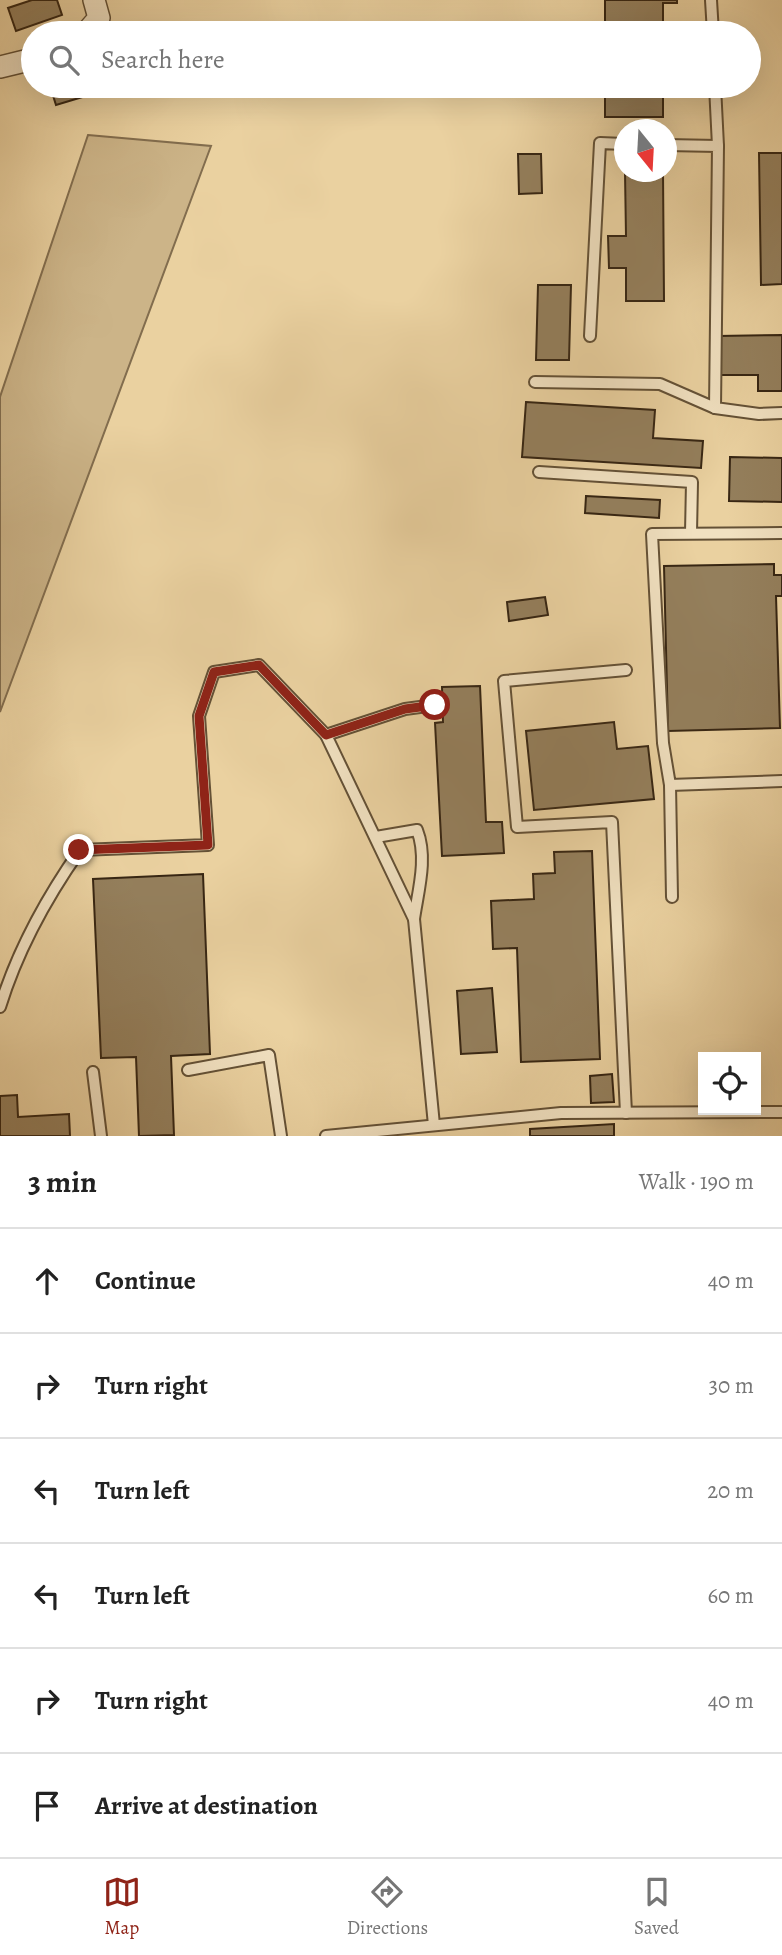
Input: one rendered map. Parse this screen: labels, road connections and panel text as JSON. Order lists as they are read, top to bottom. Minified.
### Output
{"north":"bottom","page":{"search":"Search here","heading":["3 min","Walk · 190 m"],"list":[["Continue","40 m"],["Turn right","30 m"],["Turn left","20 m"],["Turn left","60 m"],["Turn right","40 m"],"Arrive at destination"],"nav":["Map","Directions","Saved"]}}
